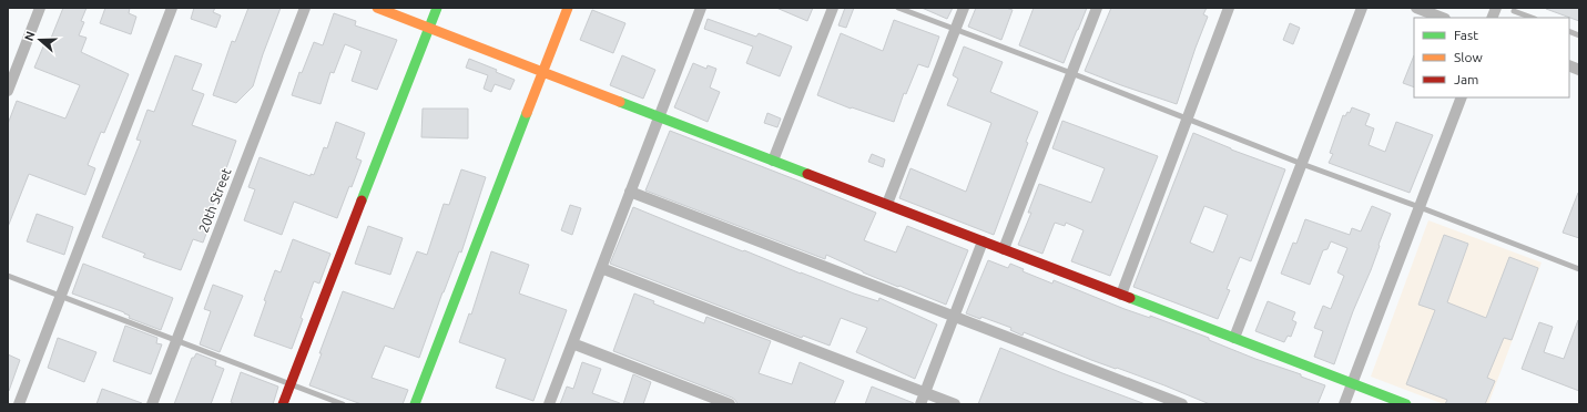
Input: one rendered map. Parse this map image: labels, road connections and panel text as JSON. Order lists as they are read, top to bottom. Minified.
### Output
{"streets":{"street":["20th Street"]},"legend":["Fast","Slow","Jam"],"north":"left"}
